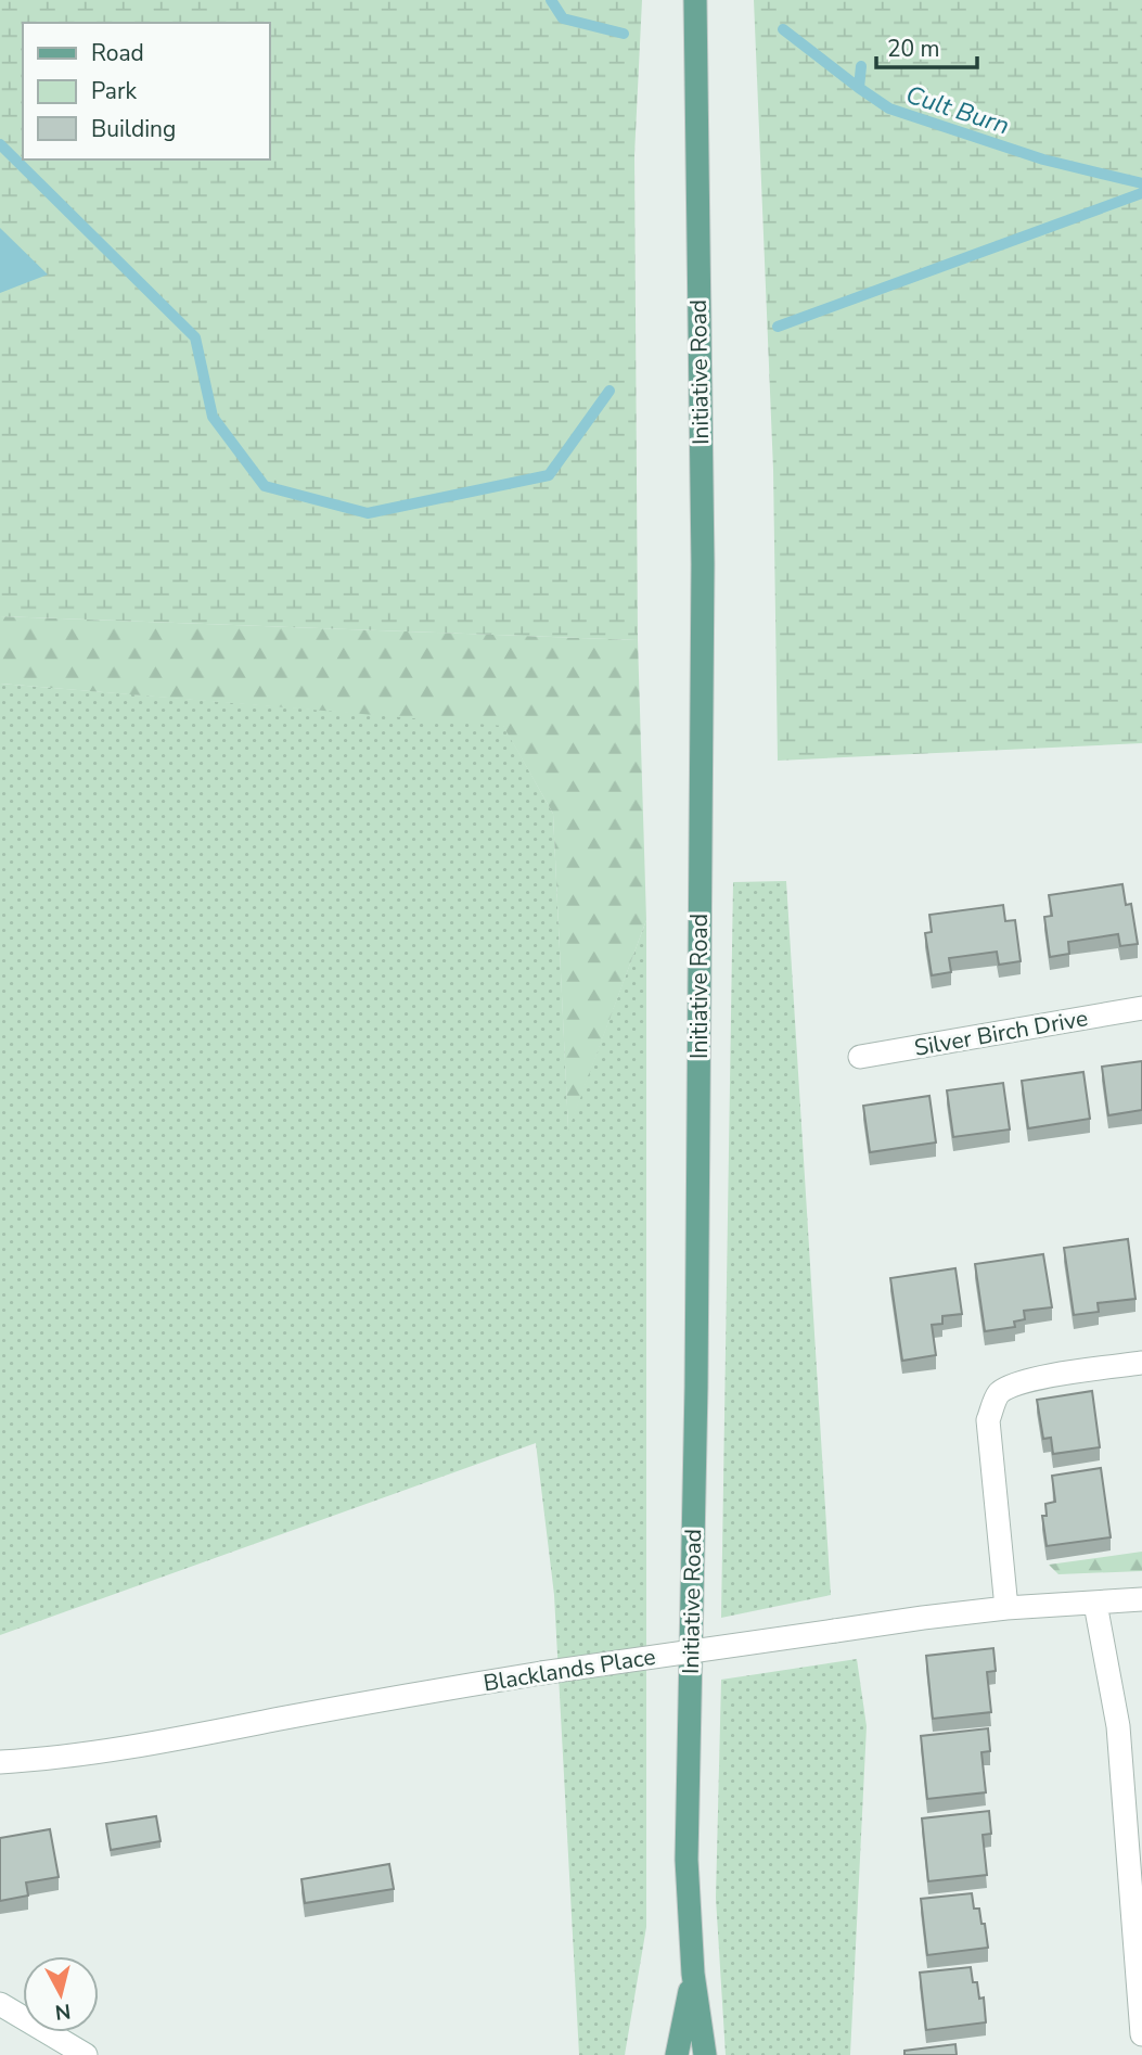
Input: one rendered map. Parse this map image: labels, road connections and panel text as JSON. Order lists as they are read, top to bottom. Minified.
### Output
{"streets":{"main road":["Initiative Road"],"street":["Silver Birch Drive","Blacklands Place"]},"water":["Cult Burn"],"legend":["Road","Park","Building"],"scale_bar":"20 m","north":"bottom"}
